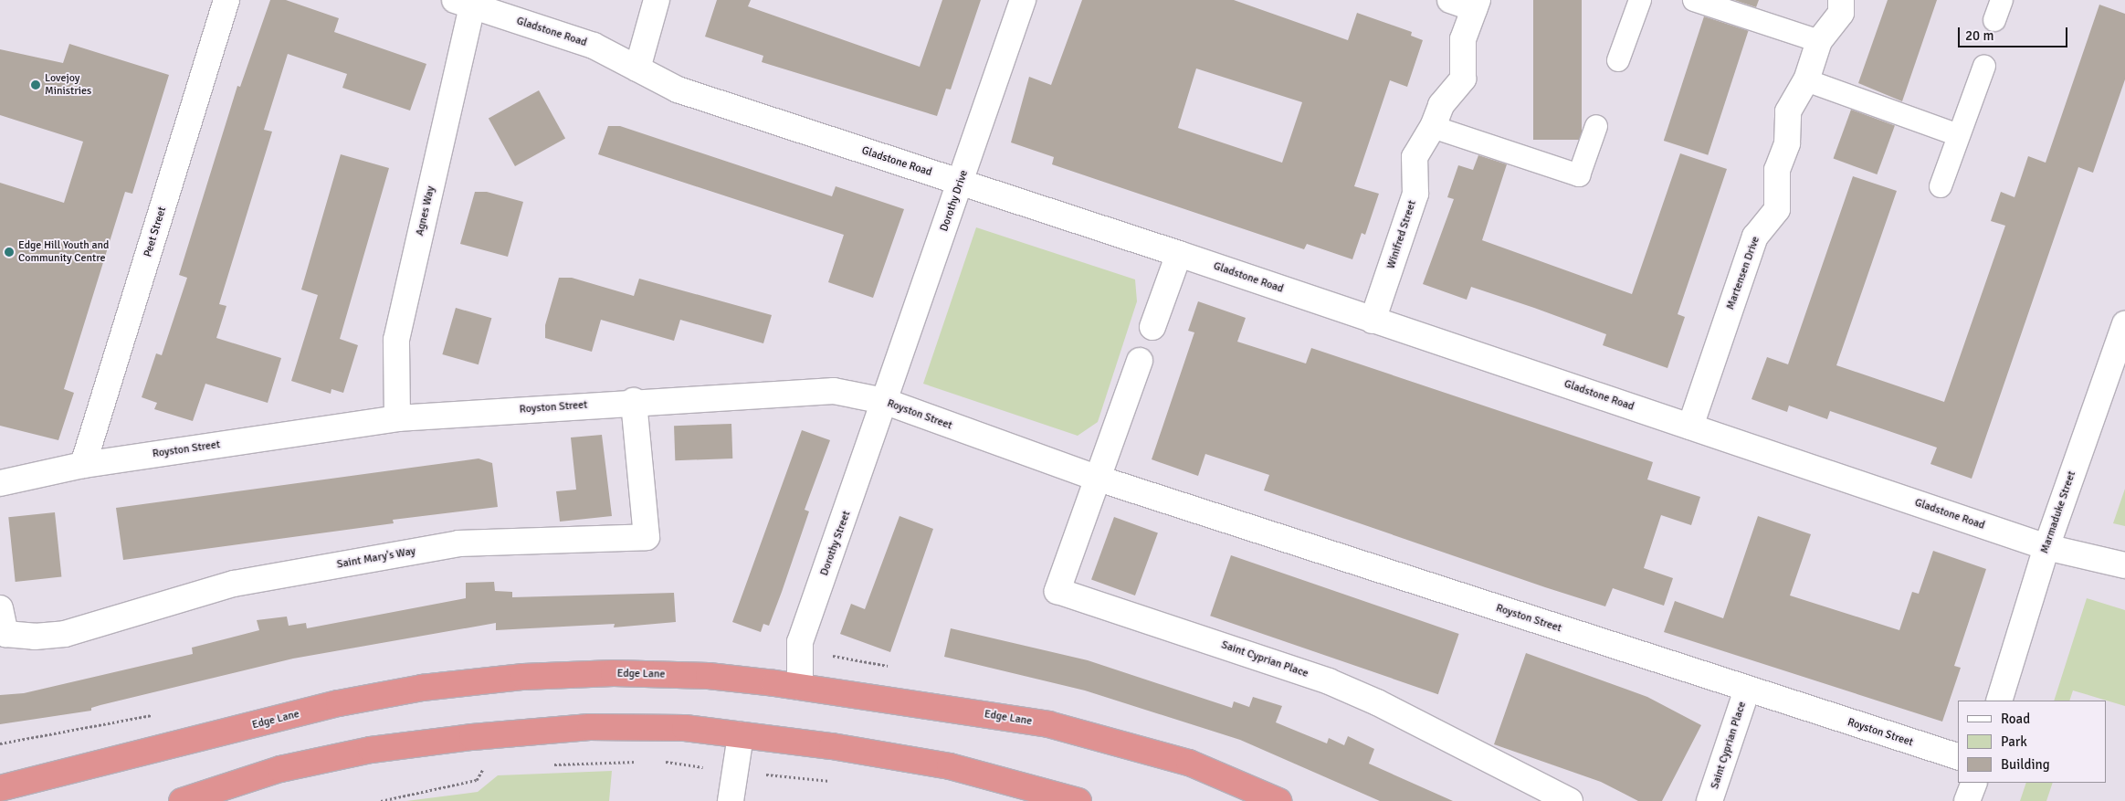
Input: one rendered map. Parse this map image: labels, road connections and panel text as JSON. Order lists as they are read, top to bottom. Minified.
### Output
{"streets":{"highway":["Edge Lane"],"street":["Gladstone Road","Dorothy Drive","Agnes Way","Peet Street","Winifred Street","Martensen Drive","Royston Street","Marmaduke Street","Dorothy Street","Saint Mary's Way","Saint Cyprian Place"]},"crossings":[["Gladstone Road","Dorothy Drive"],["Gladstone Road","Agnes Way"],["Gladstone Road","Winifred Street"],["Gladstone Road","Martensen Drive"],["Gladstone Road","Marmaduke Street"],["Dorothy Drive","Royston Street"],["Dorothy Drive","Dorothy Street"],["Agnes Way","Royston Street"],["Peet Street","Royston Street"],["Royston Street","Dorothy Street"],["Royston Street","Saint Mary's Way"],["Royston Street","Saint Cyprian Place"],["Dorothy Street","Edge Lane"]],"places":["Lovejoy Ministries","Edge Hill Youth and Community Centre"],"legend":["Road","Park","Building"],"scale_bar":"20 m"}
